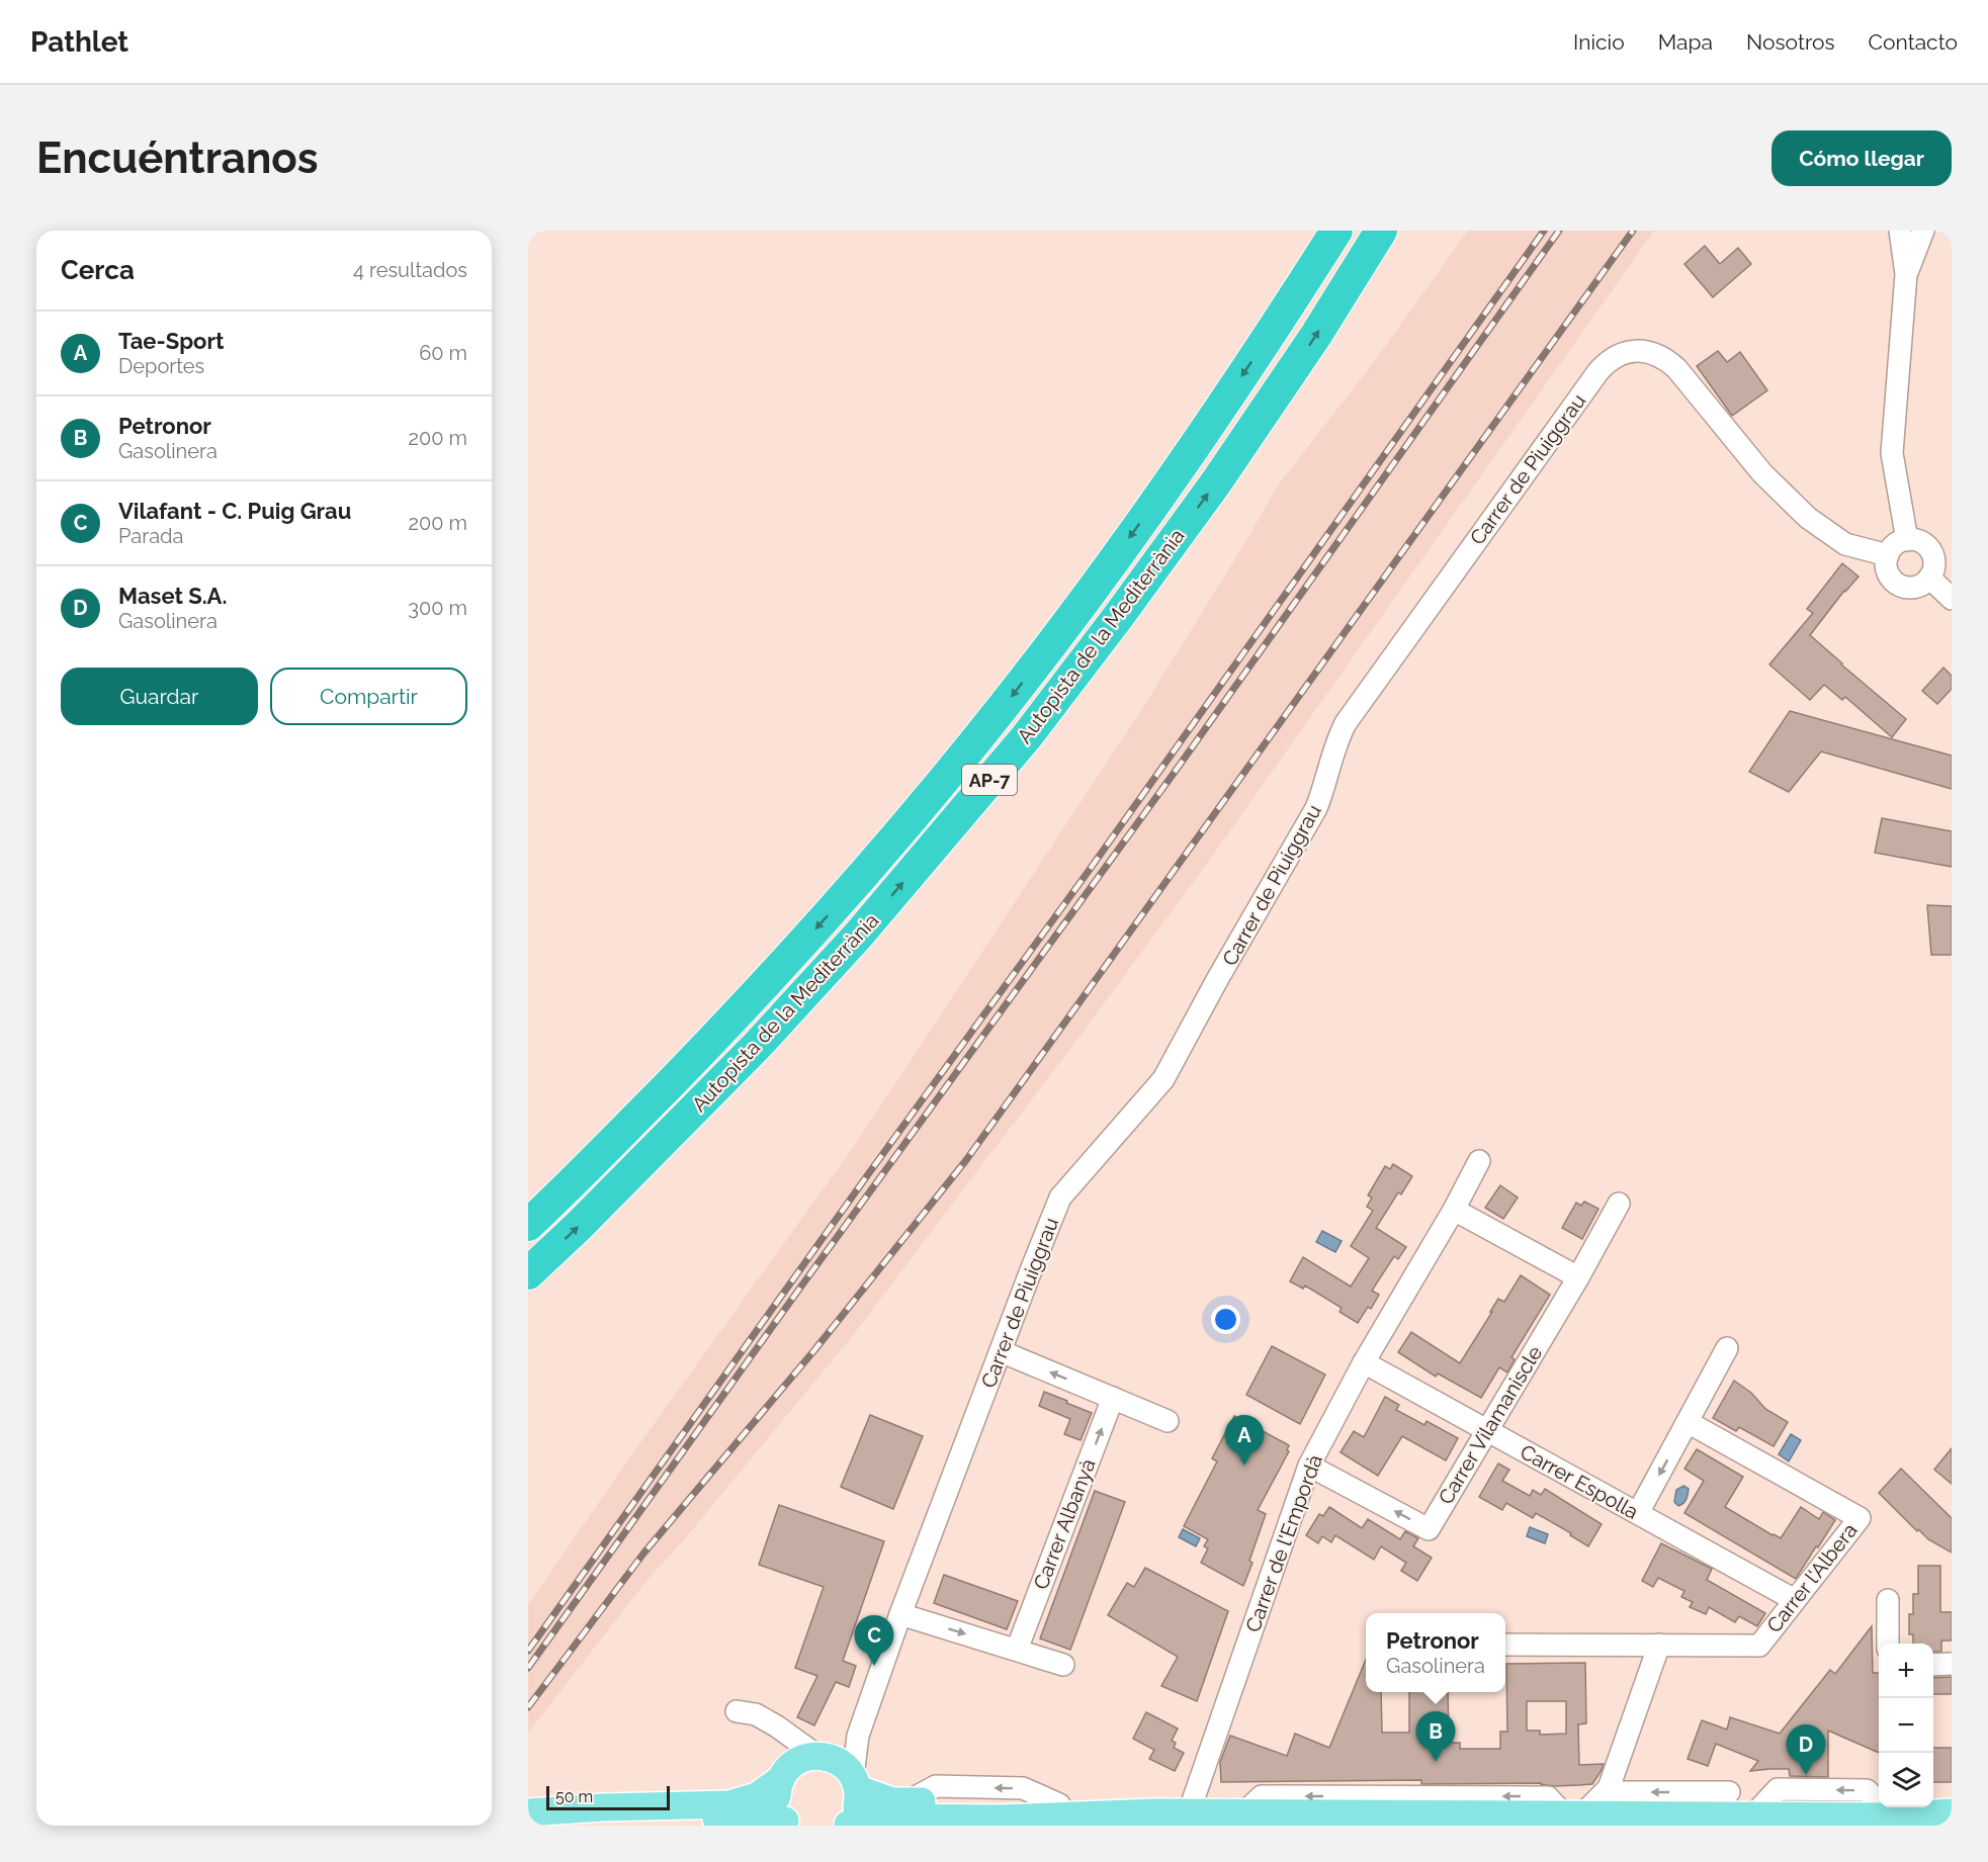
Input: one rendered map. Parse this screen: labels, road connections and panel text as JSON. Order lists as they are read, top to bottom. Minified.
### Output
{"streets":{"highway":["Autopista de la Mediterrània","AP-7"],"street":["Carrer de Piuiggrau","Carrer Vilamaniscle","Carrer Espolla","Carrer Albanyà","Carrer de l'Empordà","Carrer l'Albera"]},"crossings":[["Carrer Vilamaniscle","Carrer Espolla"],["Carrer Vilamaniscle","Carrer de l'Empordà"],["Carrer Espolla","Carrer de l'Empordà"],["Carrer Espolla","Carrer l'Albera"]],"one_way":["Carrer Albanyà"],"scale_bar":"50 m","page":{"header":"Pathlet","nav":["Inicio","Mapa","Nosotros","Contacto"],"buttons":["Cómo llegar",["Guardar","Compartir"]],"title":"Encuéntranos","heading":["Cerca","4 resultados"],"list":[{"mark":"A","name":"Tae-Sport","note":"Deportes","value":"60 m"},{"mark":"B","name":"Petronor","note":"Gasolinera","value":"200 m"},{"mark":"C","name":"Vilafant - C. Puig Grau","note":"Parada","value":"200 m"},{"mark":"D","name":"Maset S.A.","note":"Gasolinera","value":"300 m"}],"pins":["A","C","B","D"],"popup":["Petronor","Gasolinera"],"map_buttons":["+","−"],"scale":"50 m"}}
